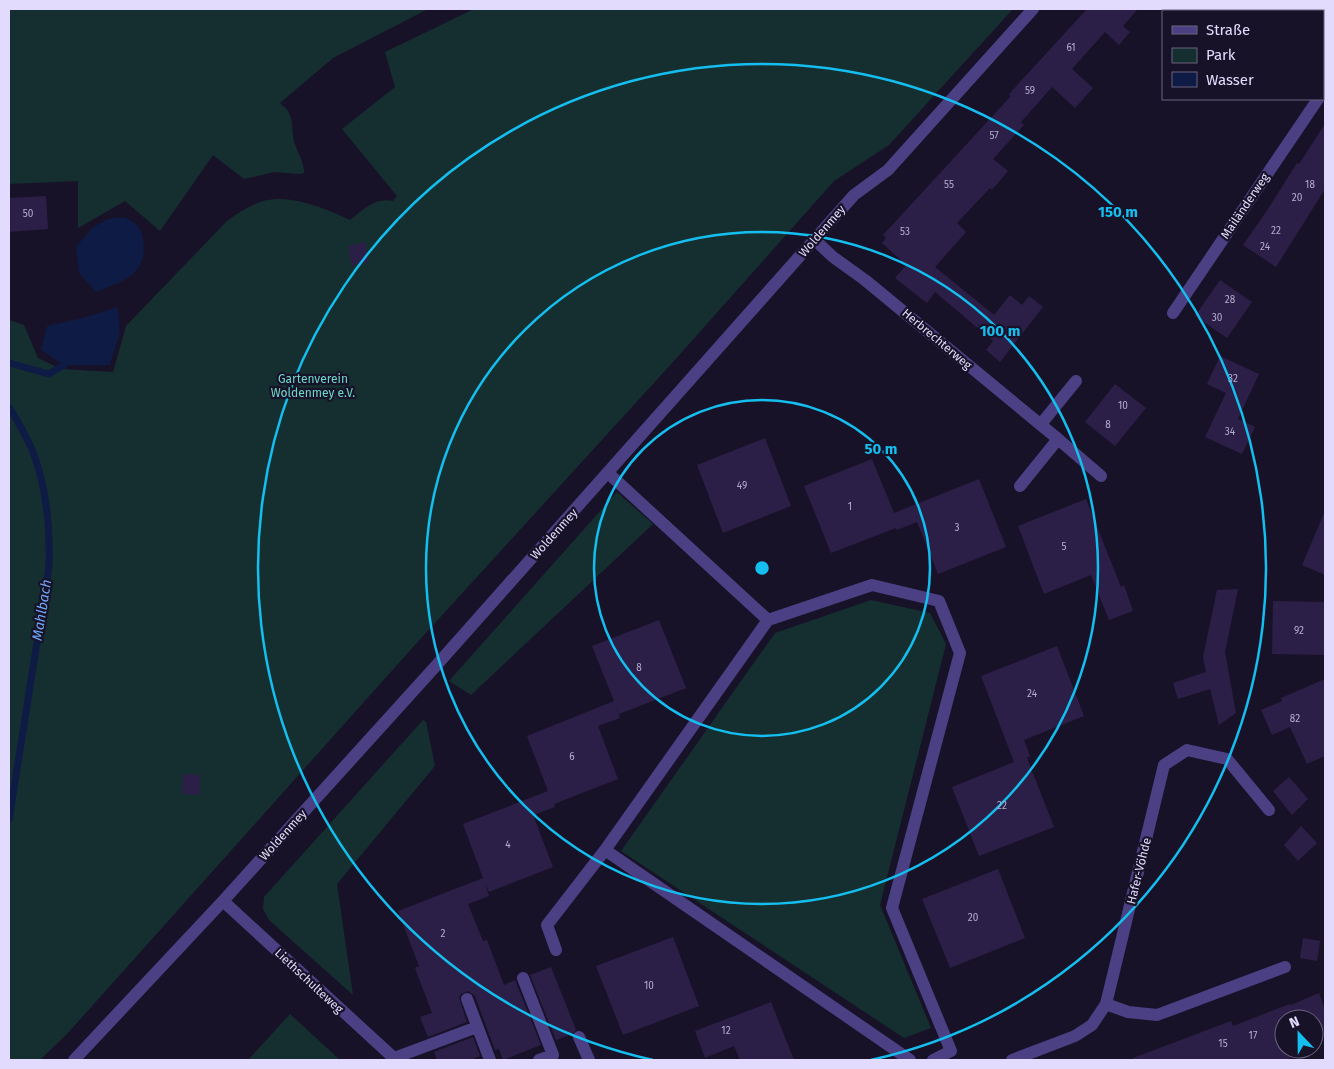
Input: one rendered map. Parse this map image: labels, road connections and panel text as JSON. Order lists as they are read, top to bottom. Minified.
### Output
{"streets":{"street":["Mailänderweg","Woldenmey","Herbrechterweg","Hafer-Vöhde","Liethschulteweg"]},"crossings":[["Woldenmey","Herbrechterweg"],["Woldenmey","Liethschulteweg"]],"water":["Mahlbach"],"parks":["Gartenverein Woldenmey e.V."],"house_numbers":["61","59","57","55","18","20","50","22","53","24","28","30","32","10","8","34","49","1","3","5","92","8","24","82","6","22","4","20","2","10","12","17","15"],"legend":["Straße","Park","Wasser"],"north":"top","rings":["150 m","100 m","50 m"]}
